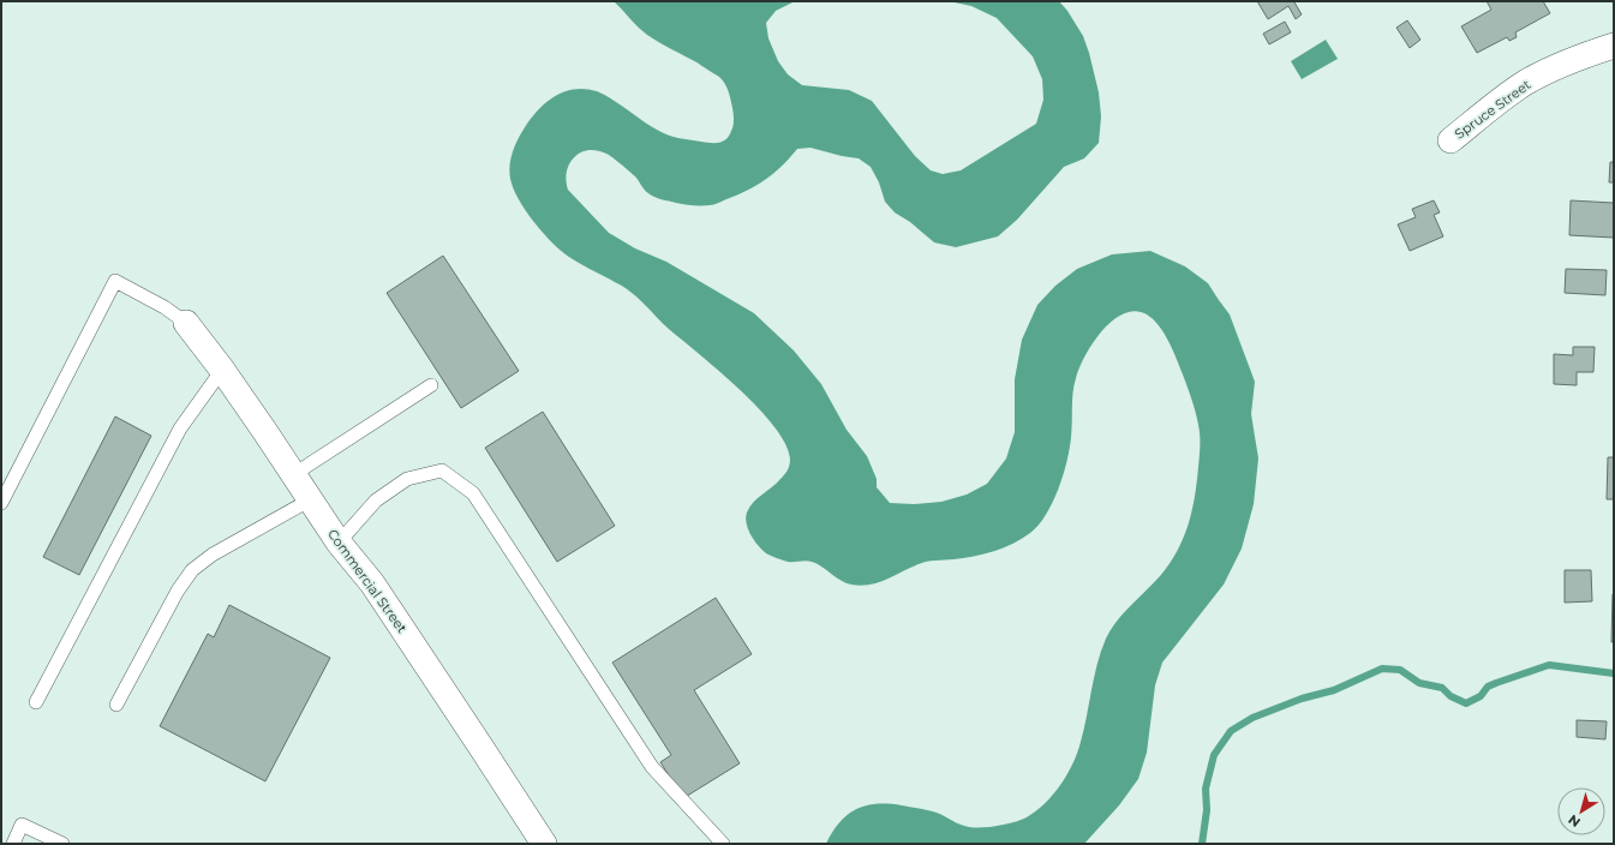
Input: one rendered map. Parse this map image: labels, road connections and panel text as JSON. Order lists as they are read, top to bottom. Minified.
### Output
{"streets":{"street":["Spruce Street","Commercial Street"]},"north":"bottom left"}
